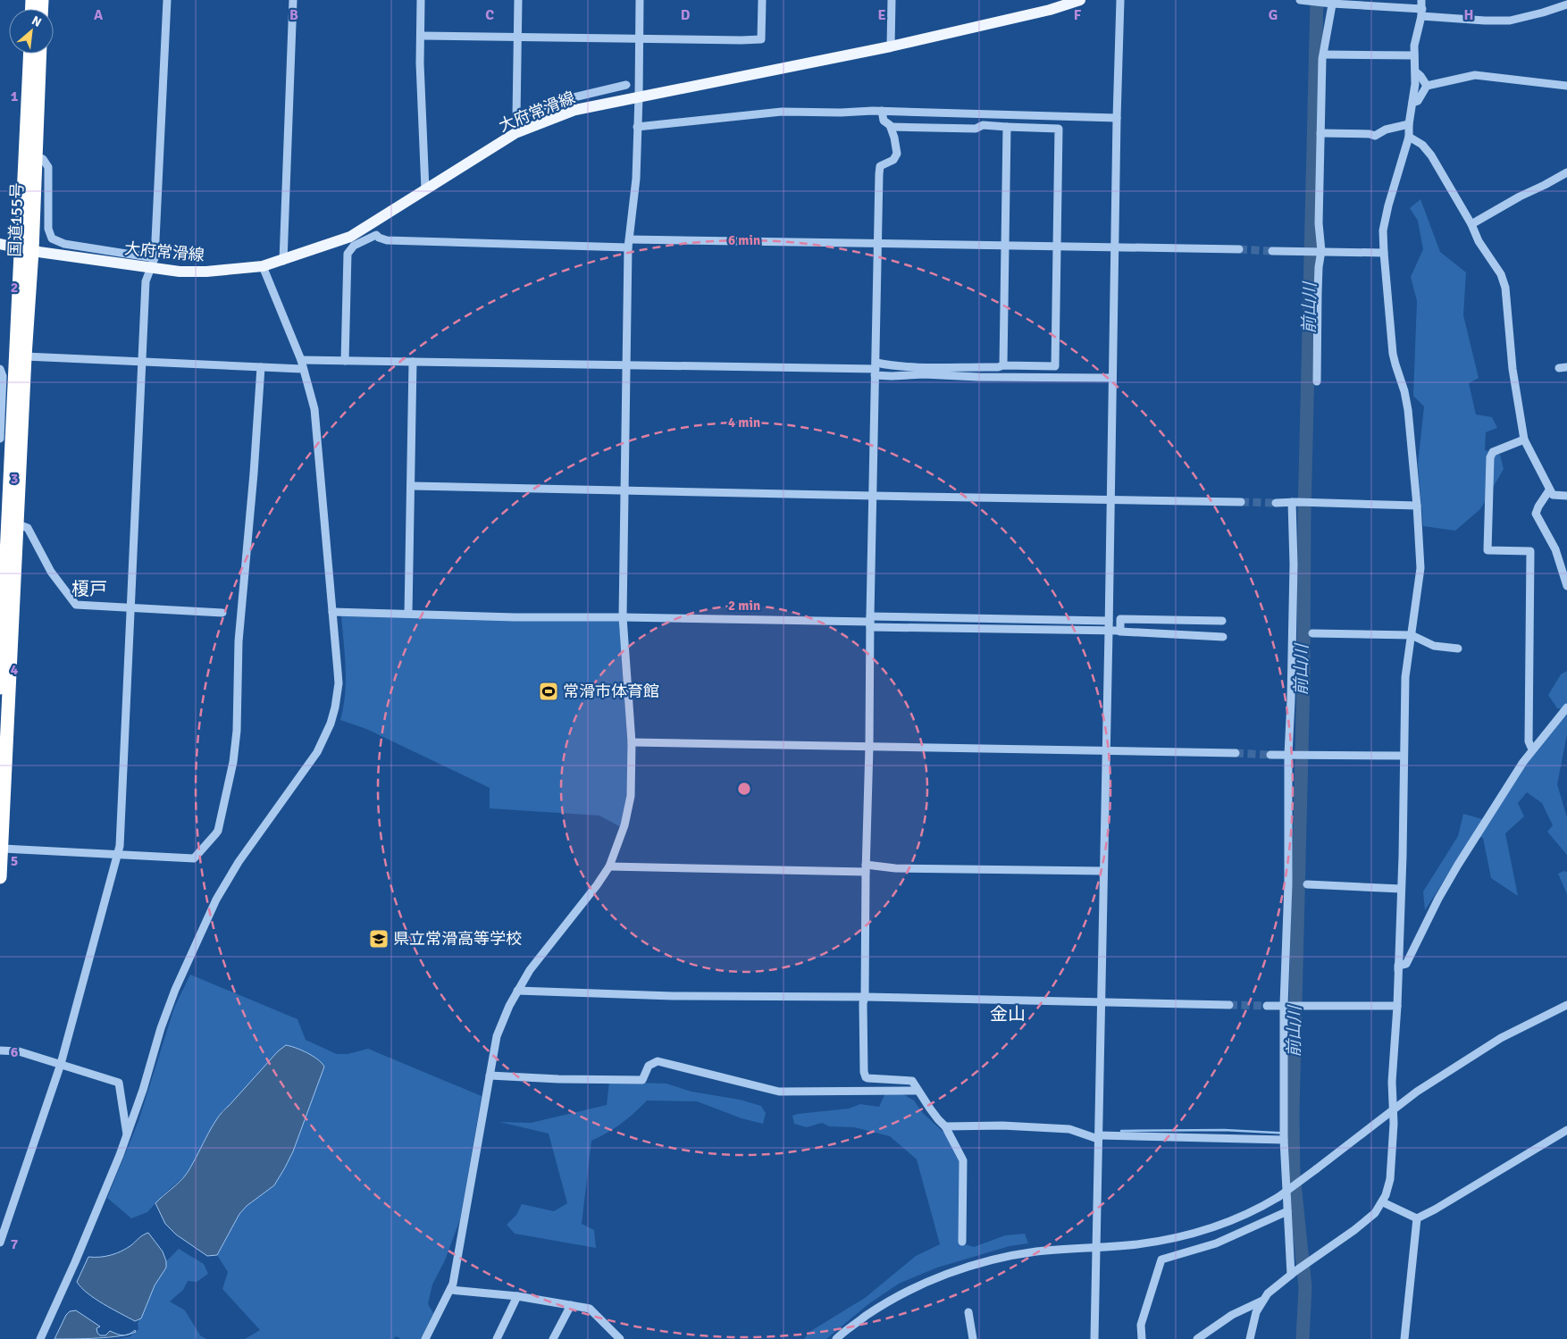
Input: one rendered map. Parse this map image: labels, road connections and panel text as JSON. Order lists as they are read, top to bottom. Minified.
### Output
{"streets":{"highway":["国道155号"],"main road":["大府常滑線"]},"crossings":[["大府常滑線","国道155号"]],"districts":["榎戸","金山"],"water":["前山川"],"places":{"sports":["常滑市体育館"],"school or university":["県立常滑高等学校"]},"north":"top right","grid":{"columns":["A","B","C","D","E","F","G","H"],"rows":["1","2","3","4","5","6","7"]},"rings":["6 min","4 min","2 min"]}
